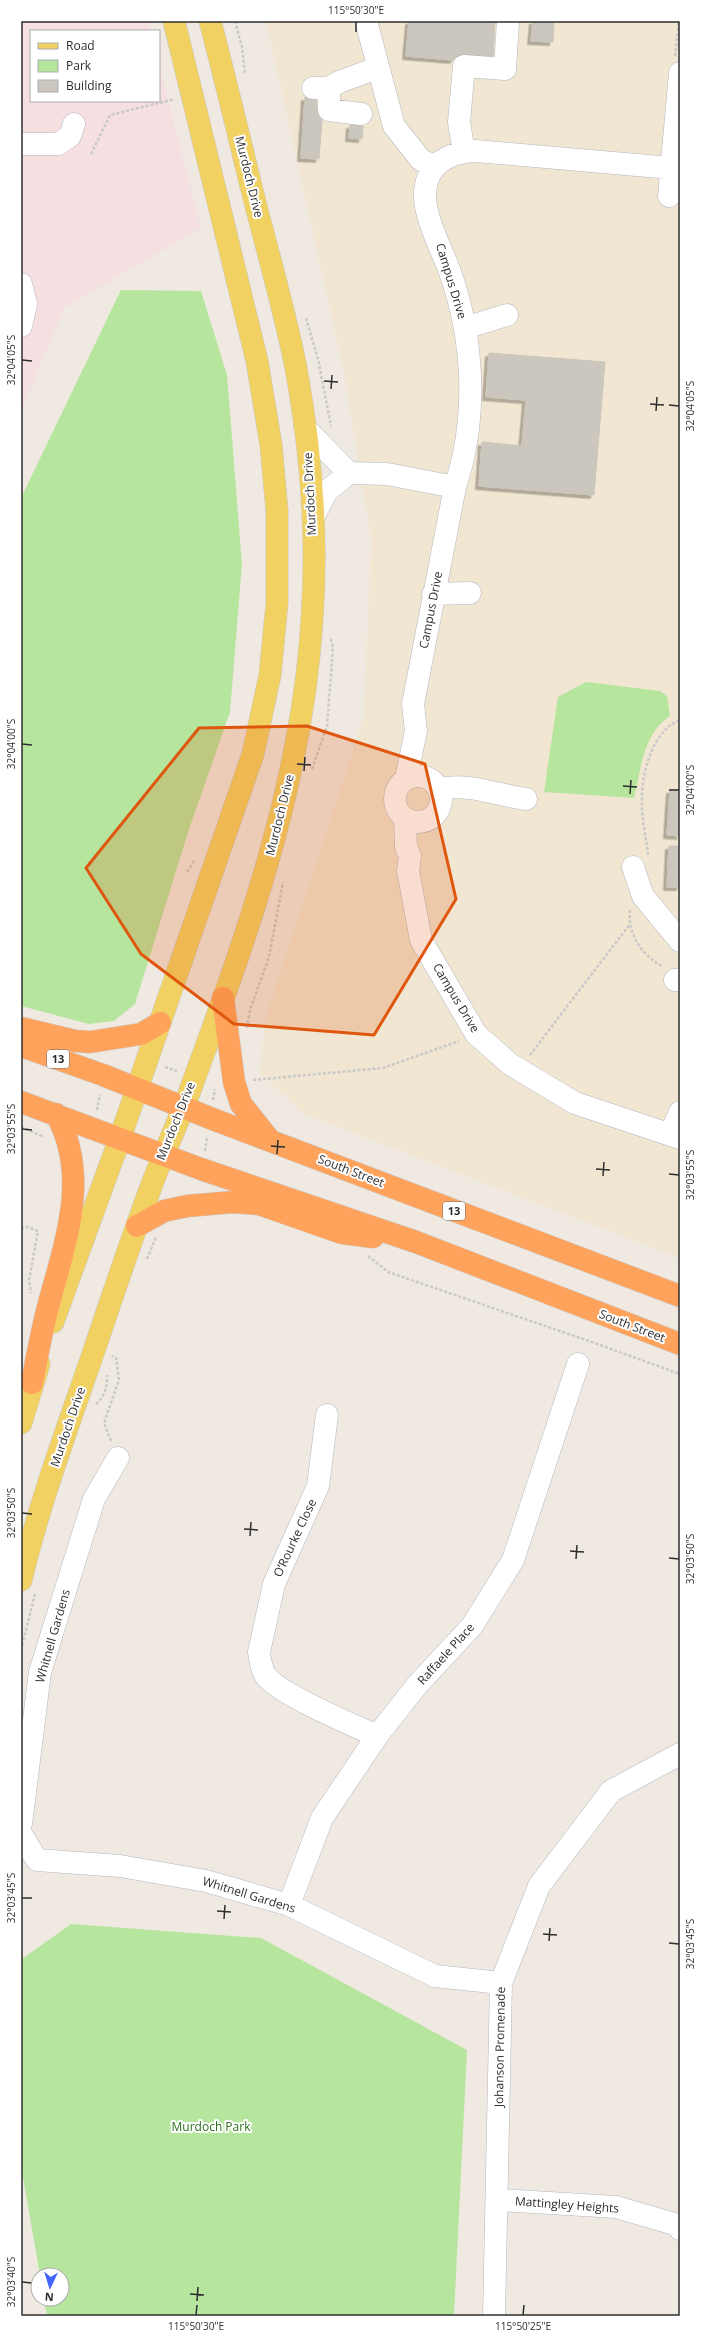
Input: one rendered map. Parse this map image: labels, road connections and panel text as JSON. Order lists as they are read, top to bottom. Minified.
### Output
{"streets":{"highway":["13","South Street"],"main road":["Murdoch Drive"],"street":["Campus Drive","O’Rourke Close","Whitnell Gardens","Raffaele Place","Johanson Promenade","Mattingley Heights"]},"crossings":[["Murdoch Drive","South Street"],["O’Rourke Close","Raffaele Place"],["Whitnell Gardens","Raffaele Place"],["Whitnell Gardens","Johanson Promenade"],["Johanson Promenade","Mattingley Heights"]],"parks":["Murdoch Park"],"legend":["Road","Park","Building"],"north":"bottom","coordinates":["115°50'30\"E","32°04'05\"S","32°04'00\"S","32°03'55\"S","32°03'50\"S","32°03'45\"S","32°03'40\"S","115°50'25\"E"]}
